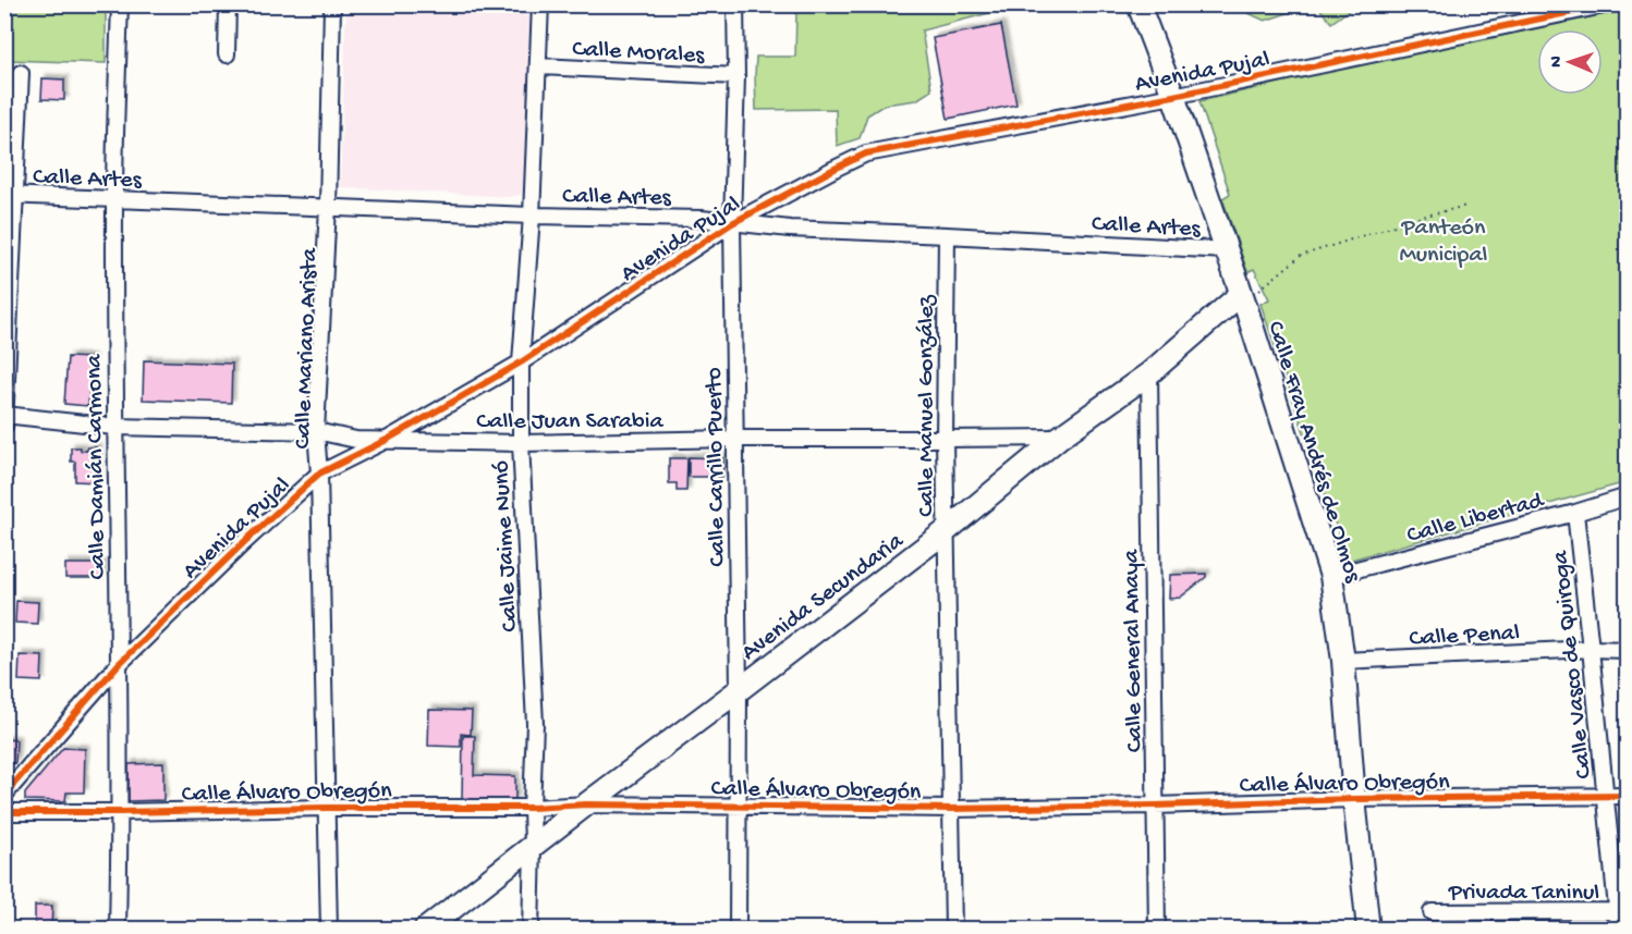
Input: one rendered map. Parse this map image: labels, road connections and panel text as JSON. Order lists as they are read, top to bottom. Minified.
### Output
{"streets":{"street":["Calle Morales","Avenida Pujal","Calle Artes","Calle Mariano Arista","Calle Manuel González","Calle Juan Sarabia","Calle Fray Andrés de Olmos","Calle Damián Carmona","Calle Carrillo Puerto","Calle Libertad","Calle Jaime Nunó","Avenida Secundaria","Calle Penal","Calle General Anaya","Calle Vasco de Quiroga","Calle Álvaro Obregón","Privada Taninul"]},"crossings":[["Calle Morales","Calle Carrillo Puerto"],["Calle Morales","Calle Jaime Nunó"],["Avenida Pujal","Calle Artes"],["Avenida Pujal","Calle Mariano Arista"],["Avenida Pujal","Calle Juan Sarabia"],["Avenida Pujal","Calle Fray Andrés de Olmos"],["Avenida Pujal","Calle Damián Carmona"],["Avenida Pujal","Calle Carrillo Puerto"],["Avenida Pujal","Calle Jaime Nunó"],["Calle Artes","Calle Mariano Arista"],["Calle Artes","Calle Manuel González"],["Calle Artes","Calle Fray Andrés de Olmos"],["Calle Artes","Calle Damián Carmona"],["Calle Artes","Calle Carrillo Puerto"],["Calle Artes","Calle Jaime Nunó"],["Calle Mariano Arista","Calle Juan Sarabia"],["Calle Mariano Arista","Calle Álvaro Obregón"],["Calle Manuel González","Calle Juan Sarabia"],["Calle Manuel González","Avenida Secundaria"],["Calle Manuel González","Calle Álvaro Obregón"],["Calle Juan Sarabia","Calle Damián Carmona"],["Calle Juan Sarabia","Calle Carrillo Puerto"],["Calle Juan Sarabia","Calle Jaime Nunó"],["Calle Juan Sarabia","Avenida Secundaria"],["Calle Fray Andrés de Olmos","Calle Libertad"],["Calle Fray Andrés de Olmos","Avenida Secundaria"],["Calle Fray Andrés de Olmos","Calle Penal"],["Calle Fray Andrés de Olmos","Calle Álvaro Obregón"],["Calle Damián Carmona","Calle Álvaro Obregón"],["Calle Carrillo Puerto","Avenida Secundaria"],["Calle Carrillo Puerto","Calle Álvaro Obregón"],["Calle Libertad","Calle Vasco de Quiroga"],["Calle Jaime Nunó","Avenida Secundaria"],["Calle Jaime Nunó","Calle Álvaro Obregón"],["Avenida Secundaria","Calle General Anaya"],["Avenida Secundaria","Calle Álvaro Obregón"],["Calle Penal","Calle Vasco de Quiroga"],["Calle General Anaya","Calle Álvaro Obregón"],["Calle Vasco de Quiroga","Calle Álvaro Obregón"],["Calle Vasco de Quiroga","Privada Taninul"]],"parks":["Panteón Municipal"],"north":"left"}
